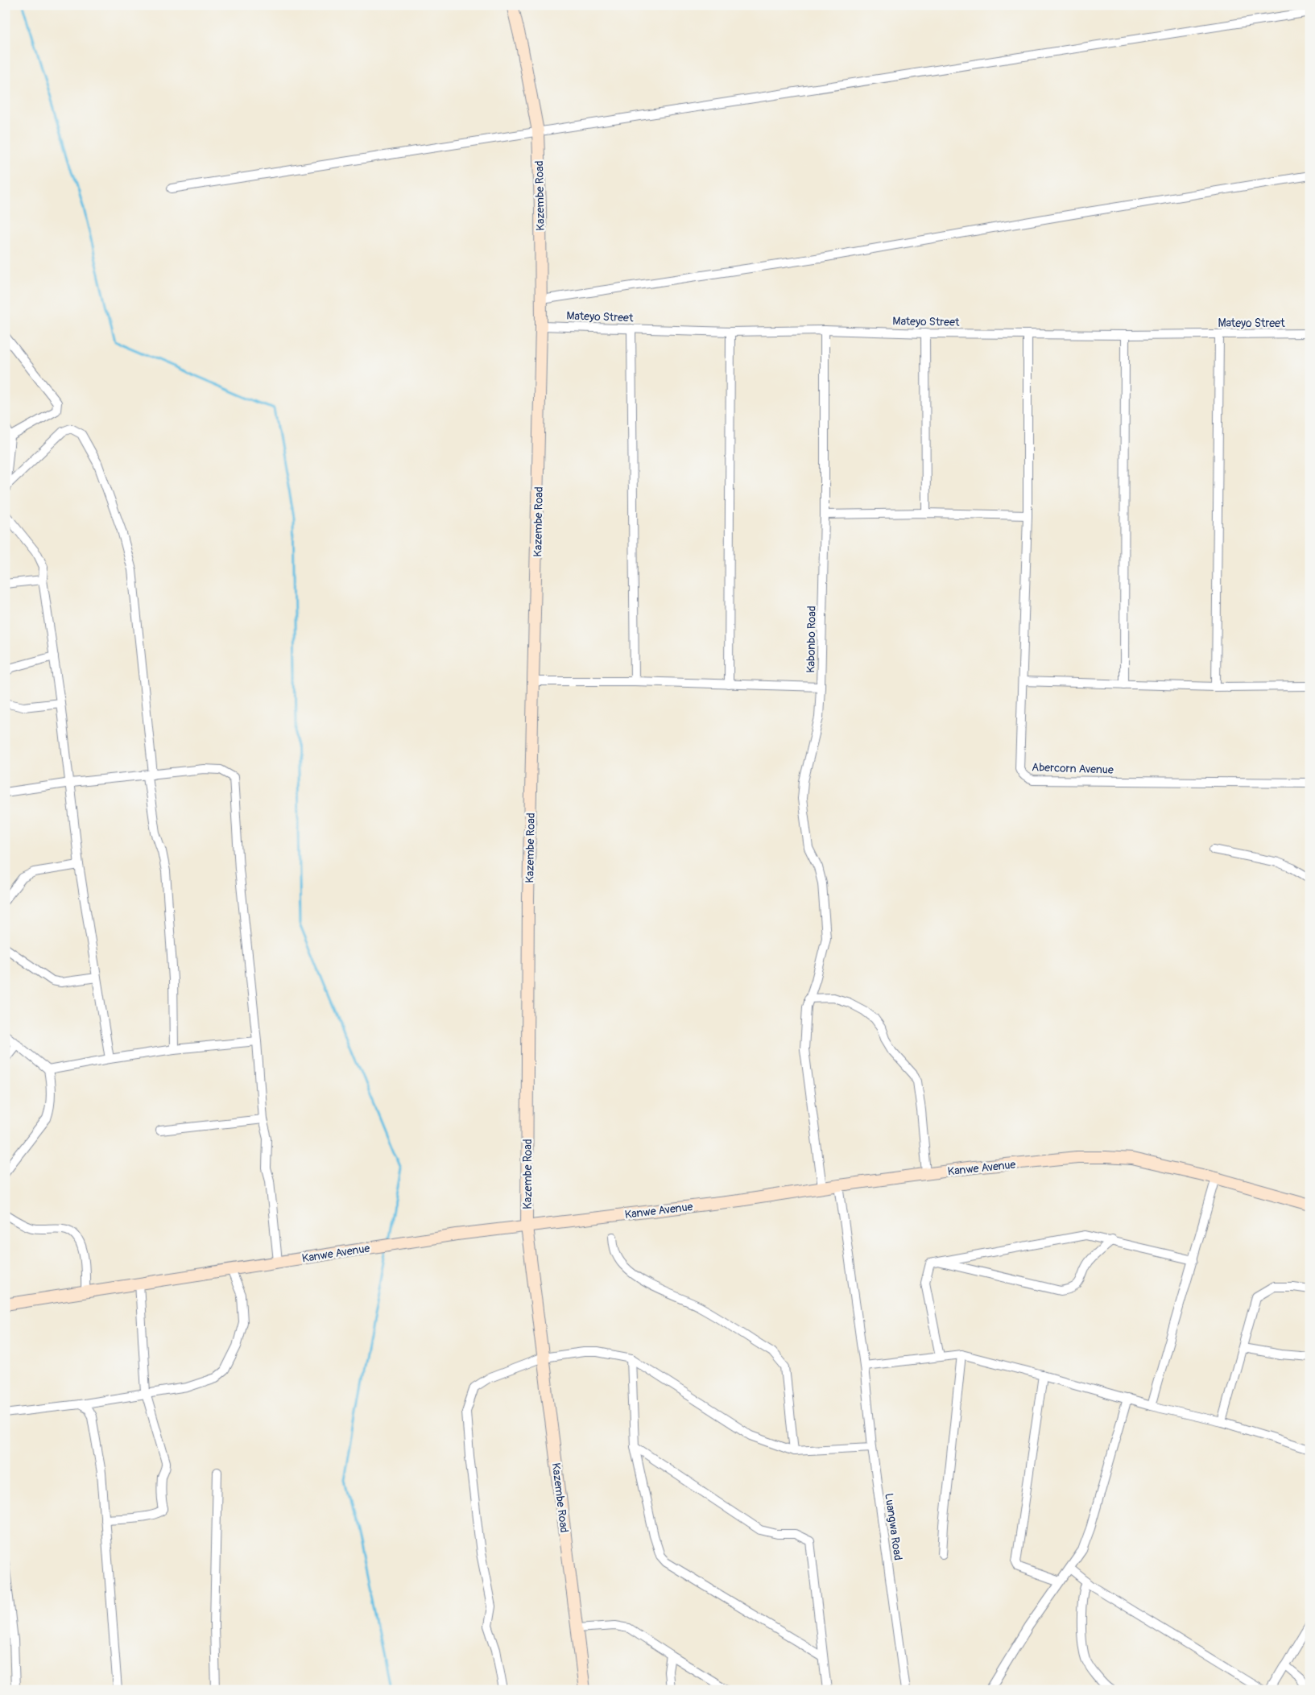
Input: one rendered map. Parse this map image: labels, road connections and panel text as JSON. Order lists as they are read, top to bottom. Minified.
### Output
{"streets":{"main road":["Kazembe Road","Kanwe Avenue"],"street":["Mateyo Street","Kabonbo Road","Abercorn Avenue","Luangwa Road"]},"crossings":[["Kazembe Road","Mateyo Street"],["Kazembe Road","Kabonbo Road"],["Kazembe Road","Kanwe Avenue"],["Mateyo Street","Kabonbo Road"],["Mateyo Street","Abercorn Avenue"],["Kanwe Avenue","Luangwa Road"]]}
